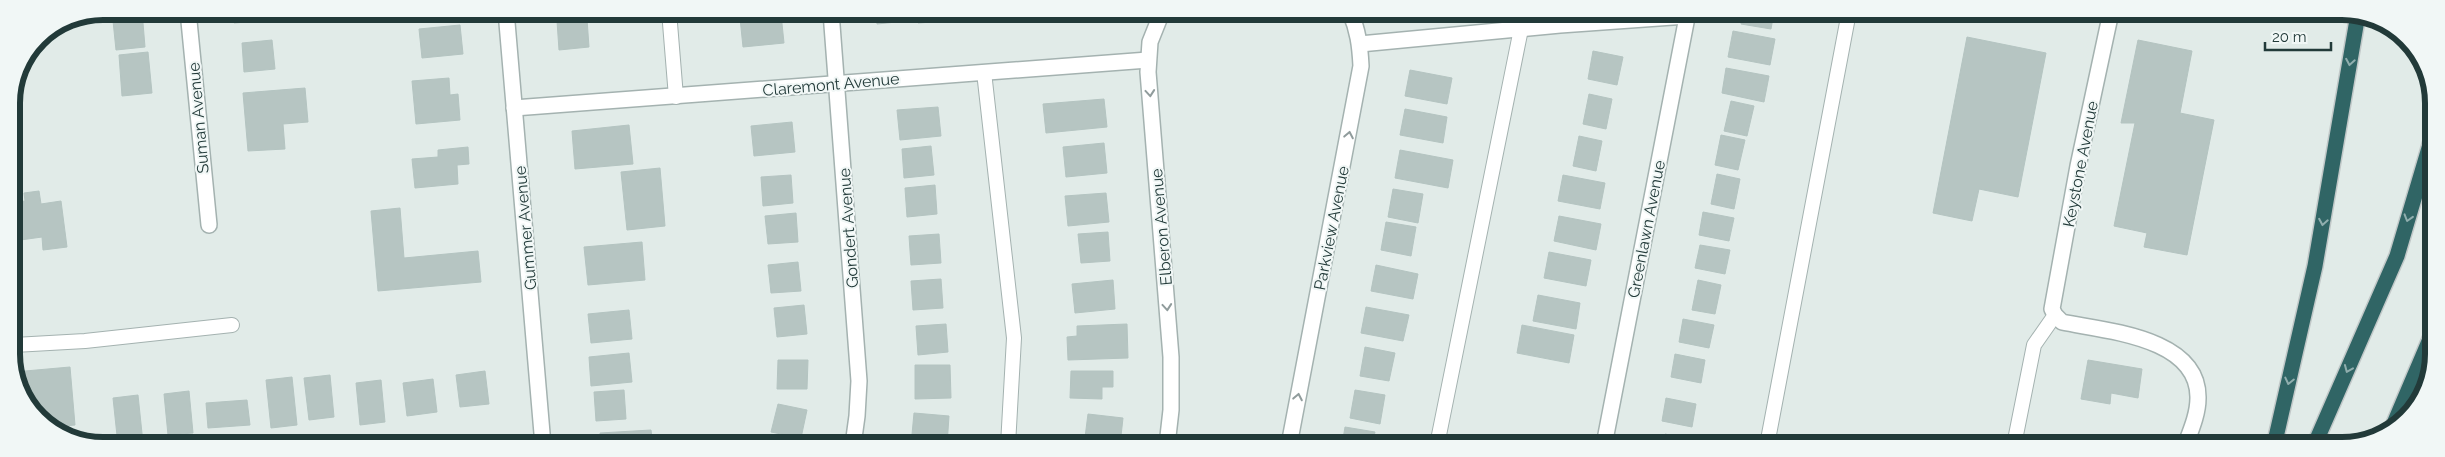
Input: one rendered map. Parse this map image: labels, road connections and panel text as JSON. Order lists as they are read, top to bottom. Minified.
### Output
{"streets":{"street":["Claremont Avenue","Suman Avenue","Keystone Avenue","Elberon Avenue","Gummer Avenue","Gondert Avenue","Parkview Avenue","Greenlawn Avenue"]},"crossings":[["Claremont Avenue","Elberon Avenue"],["Claremont Avenue","Gummer Avenue"],["Claremont Avenue","Gondert Avenue"]],"one_way":["Elberon Avenue","Parkview Avenue"],"scale_bar":"20 m"}
